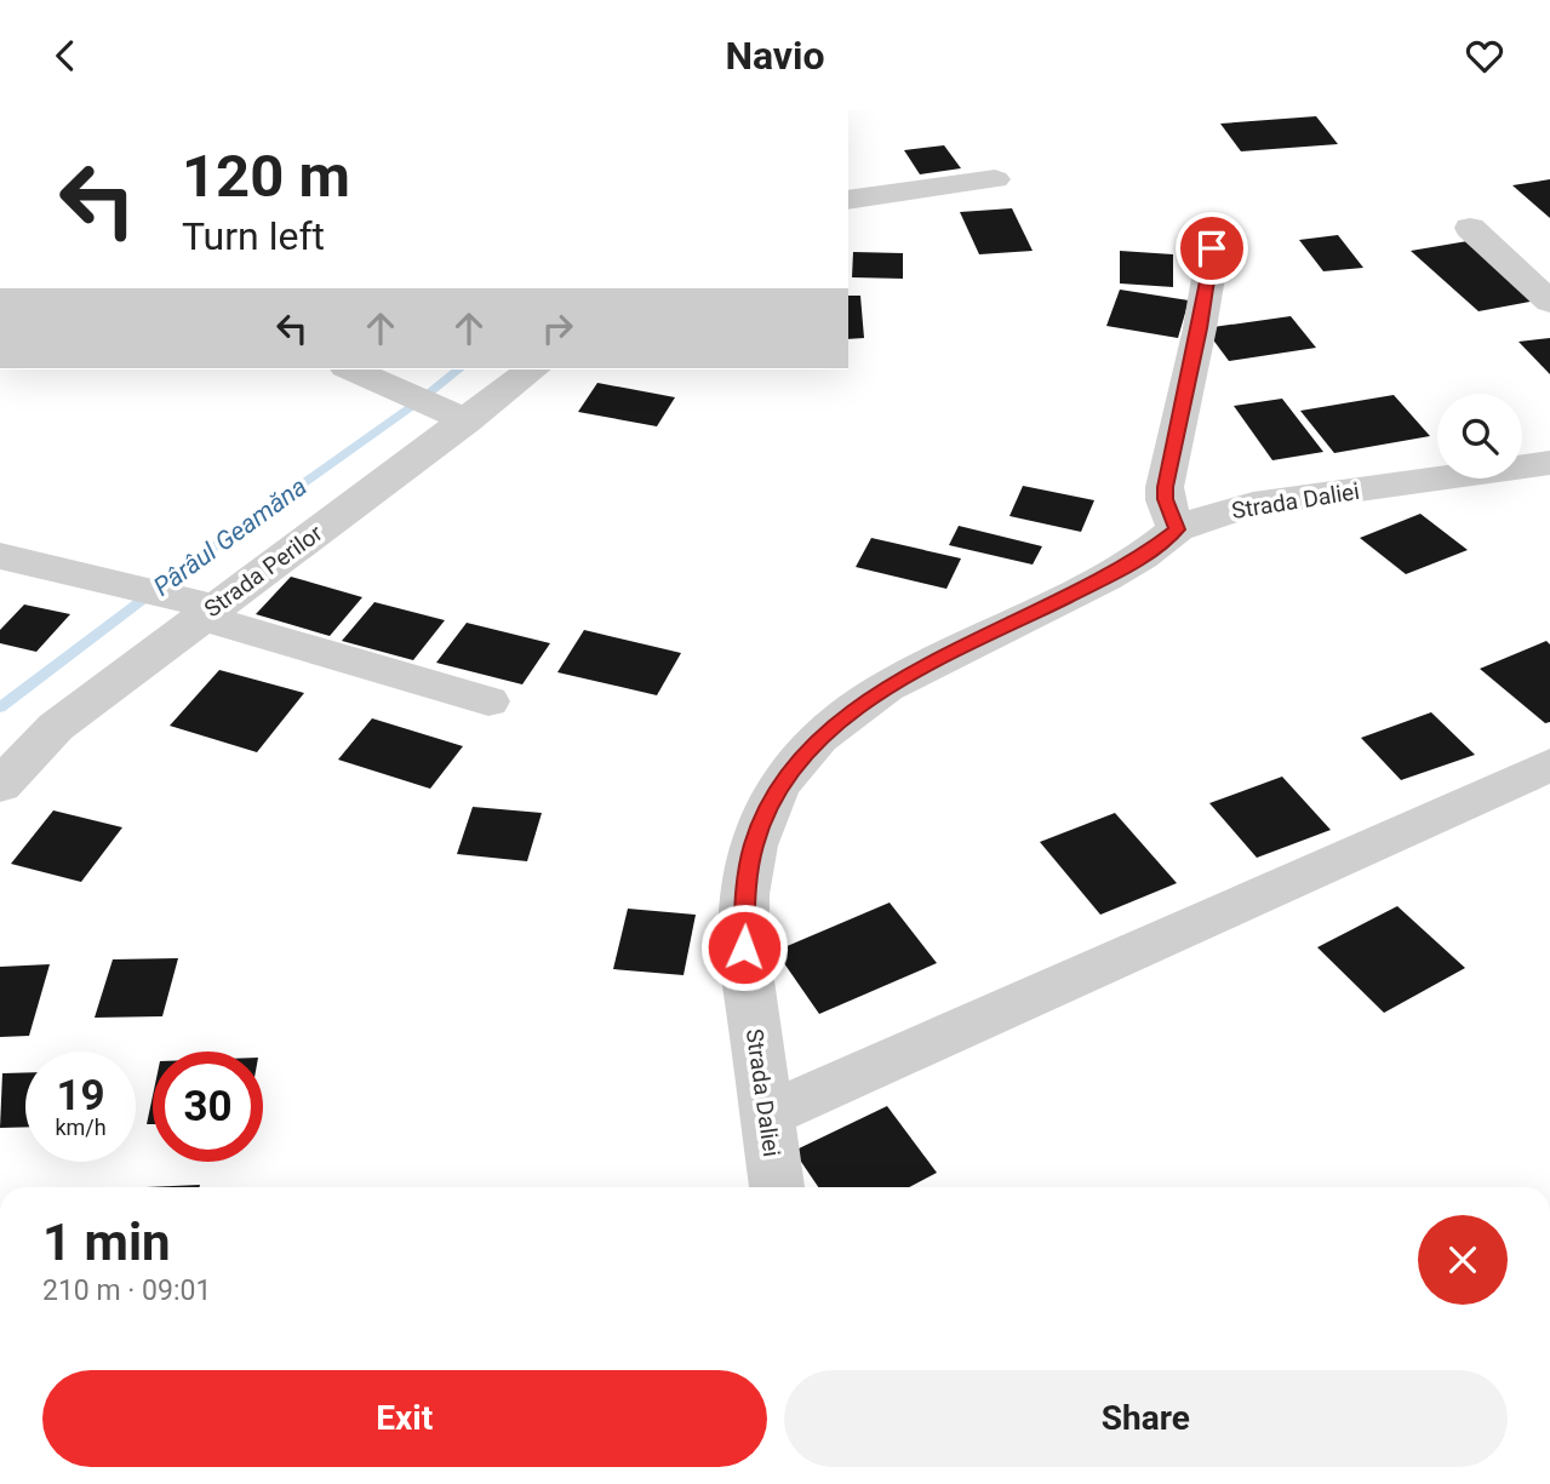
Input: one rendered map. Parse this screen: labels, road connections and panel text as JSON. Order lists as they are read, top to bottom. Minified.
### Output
{"streets":{"street":["Strada Daliei","Strada Perilor"]},"water":["Pârâul Geamăna"],"page":{"header":"Navio","turn":["120 m","Turn left"],"speed":"19 km/h","limit":"30","heading":["1 min","210 m · 09:01"],"buttons":["Exit","Share"]}}
